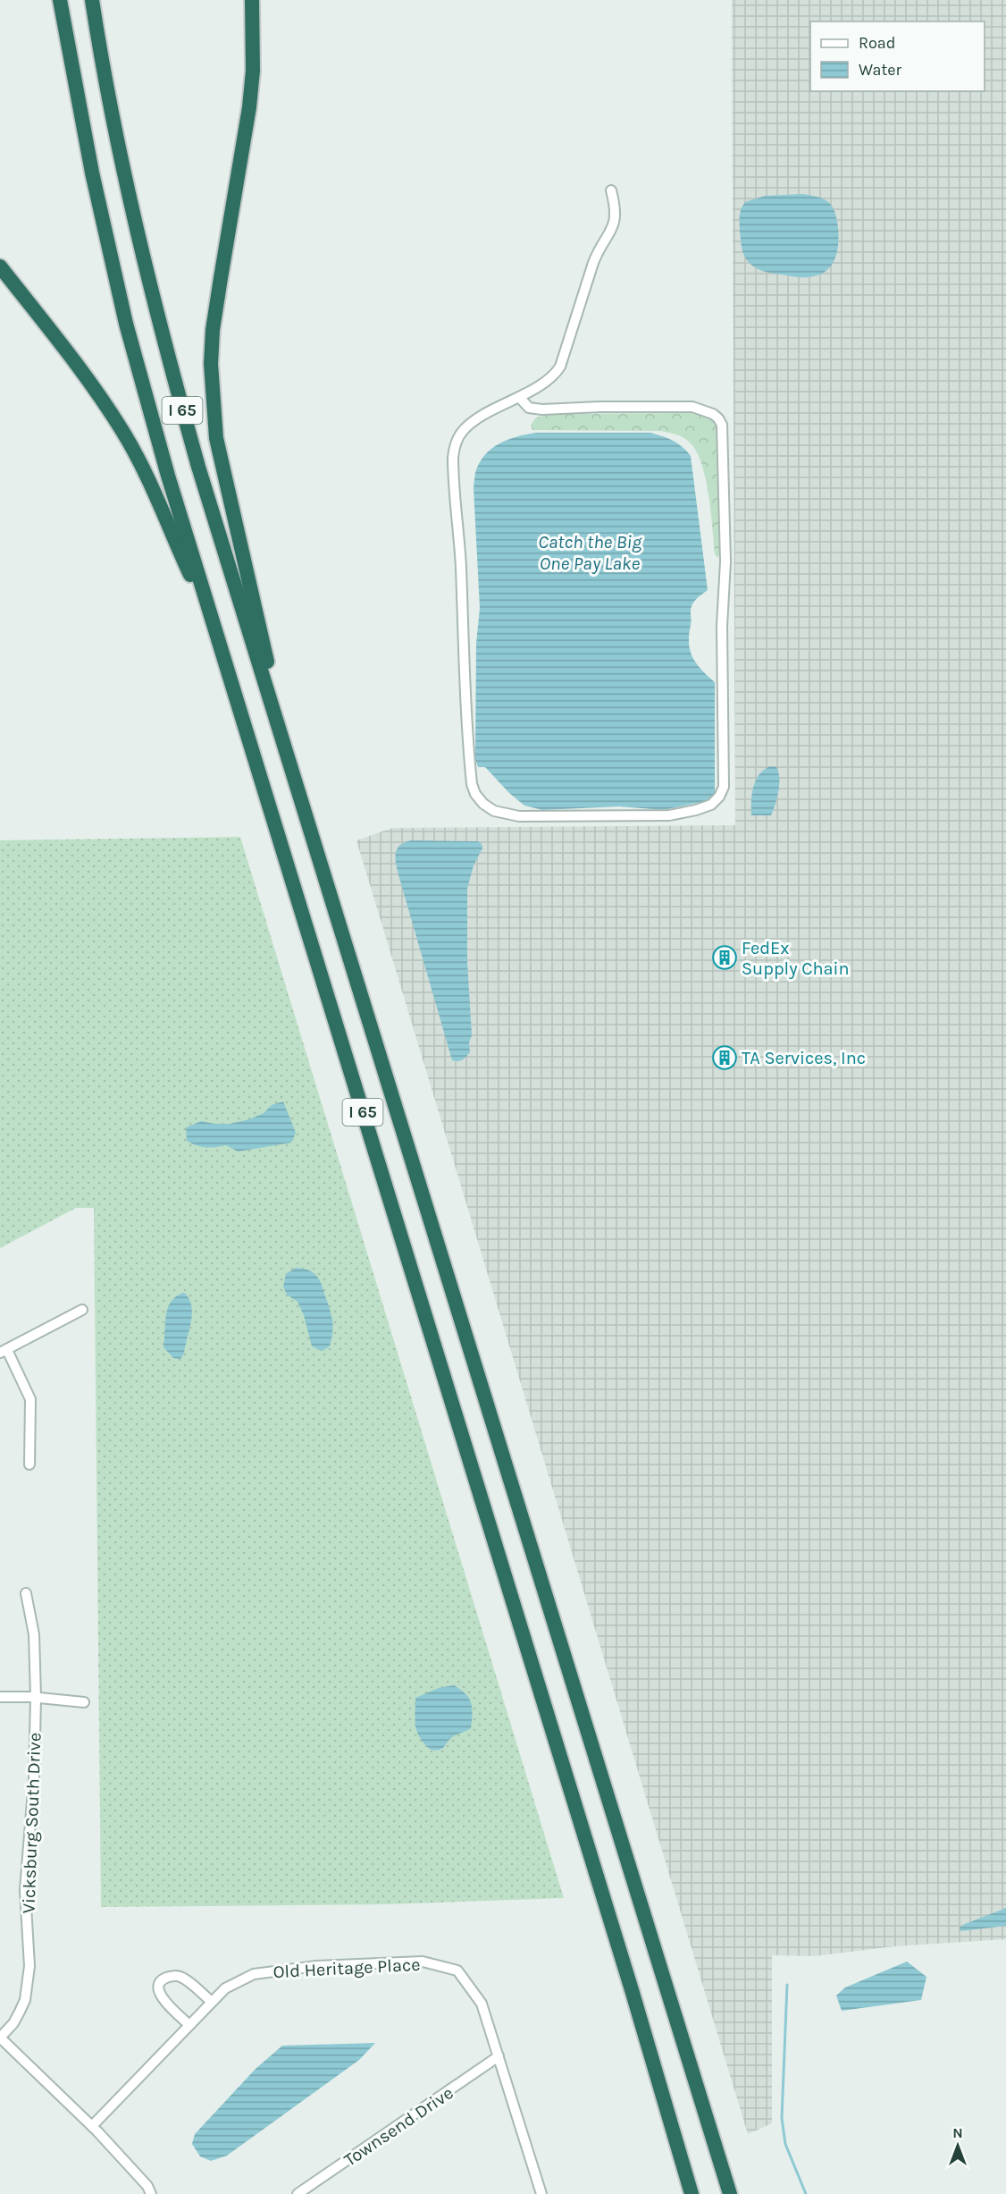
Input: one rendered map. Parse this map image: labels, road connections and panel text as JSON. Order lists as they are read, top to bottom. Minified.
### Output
{"streets":{"highway":["I 65"],"street":["Vicksburg South Drive","Old Heritage Place","Townsend Drive"]},"crossings":[["Old Heritage Place","Townsend Drive"]],"water":["Catch the Big One Pay Lake"],"places":{"building":["FedEx Supply Chain","TA Services, Inc"]},"legend":["Road","Water"],"north":"top"}
